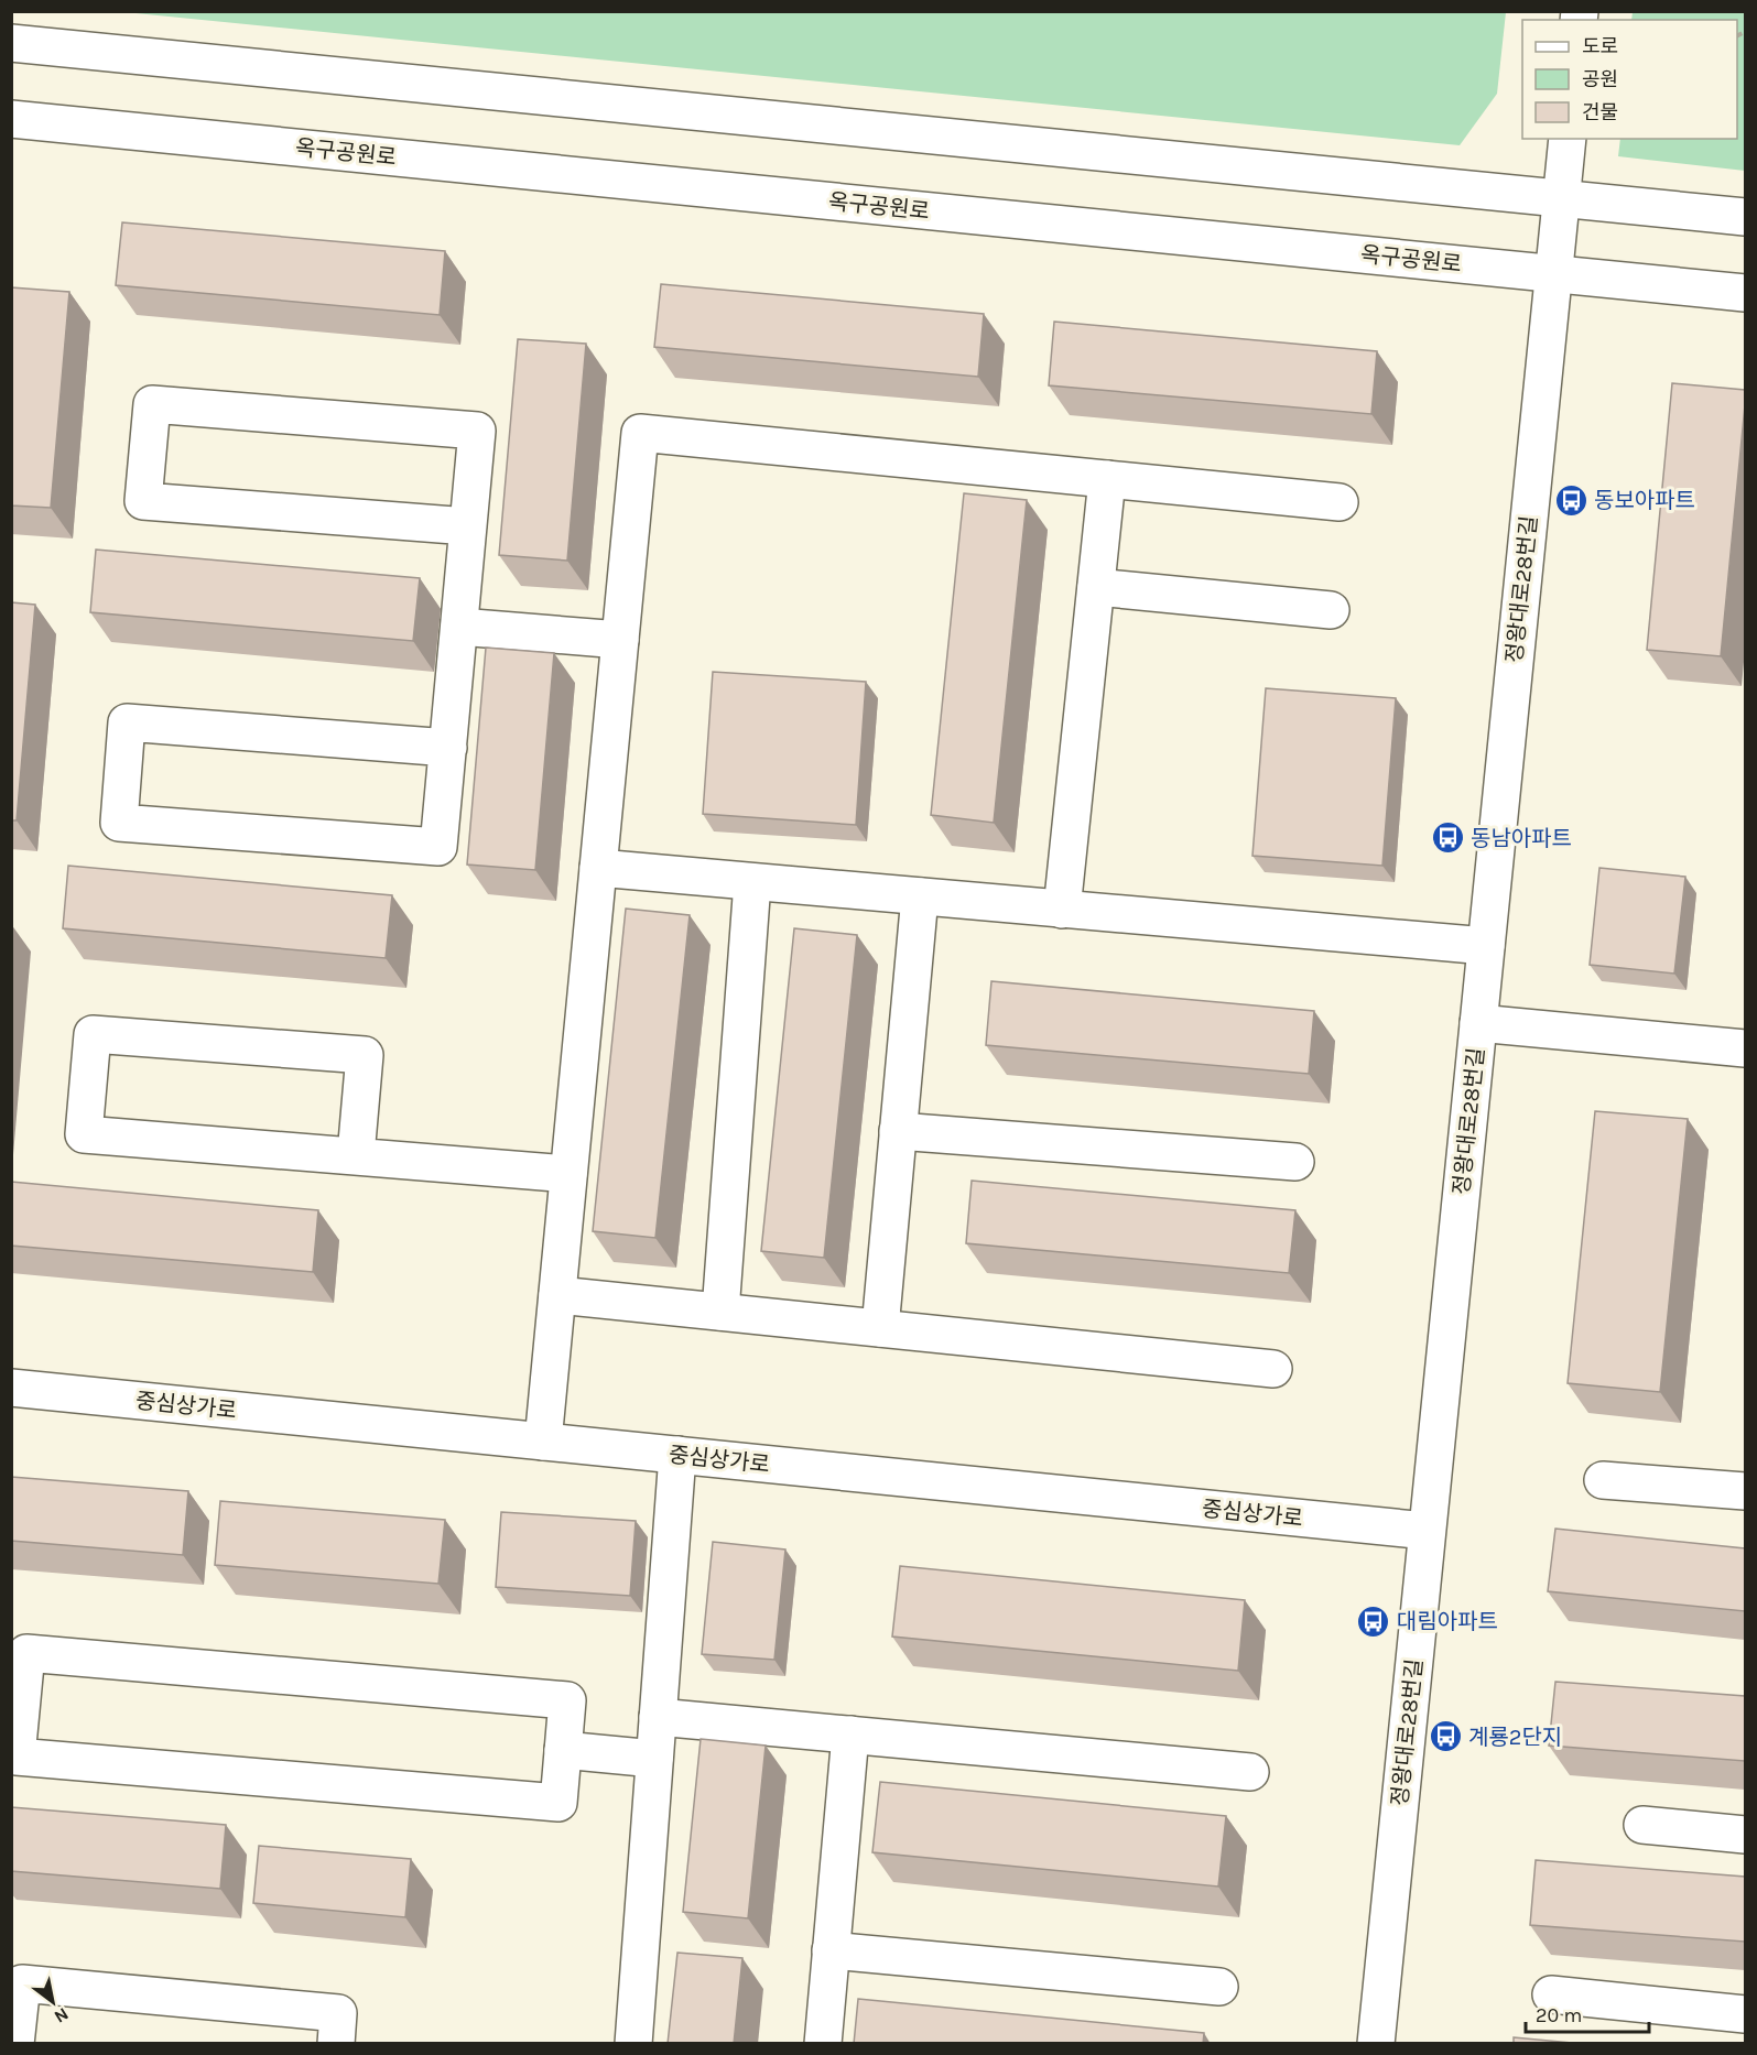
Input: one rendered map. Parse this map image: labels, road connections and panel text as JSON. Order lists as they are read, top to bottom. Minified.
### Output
{"streets":{"street":["옥구공원로","정왕대로28번길","중심상가로"]},"crossings":[["옥구공원로","정왕대로28번길"],["정왕대로28번길","중심상가로"]],"places":{"bus stop":["동보아파트","동남아파트","대림아파트","계룡2단지"]},"legend":["도로","공원","건물"],"scale_bar":"20 m","north":"bottom right"}
